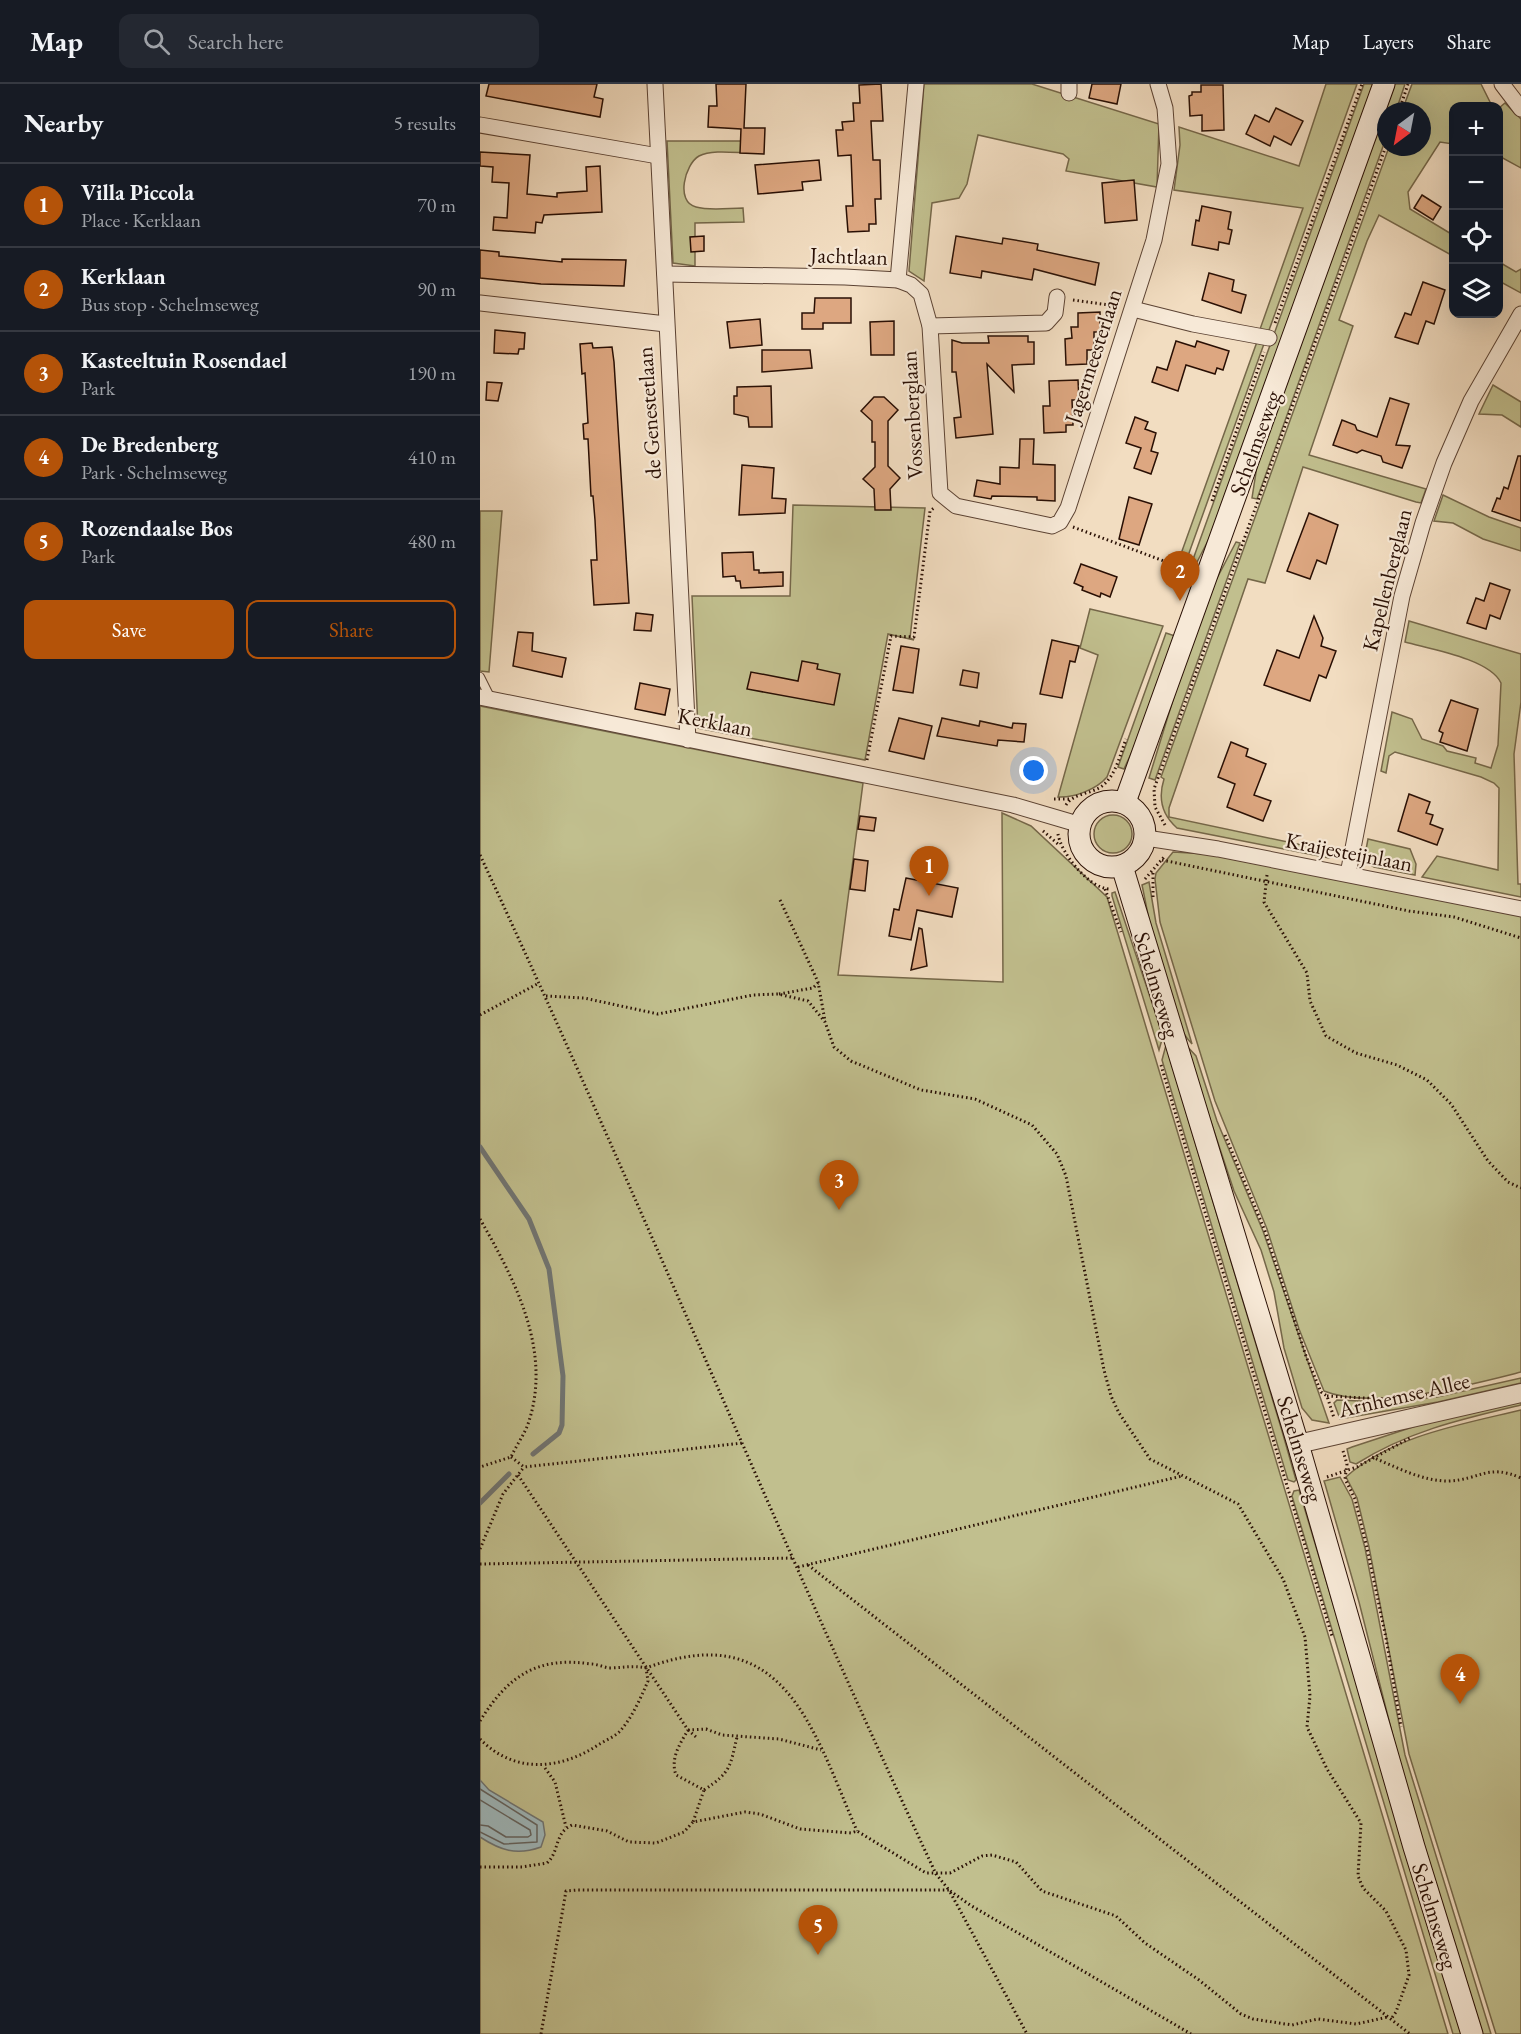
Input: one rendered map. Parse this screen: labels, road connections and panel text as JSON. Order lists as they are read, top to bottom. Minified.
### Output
{"streets":{"main road":["Schelmseweg"],"street":["Jachtlaan","Jagermeesterlaan","de Genestetlaan","Vossenberglaan","Kapellenberglaan","Kerklaan","Kraijesteijnlaan","Arnhemse Allee"]},"crossings":[["Jachtlaan","de Genestetlaan"],["Jachtlaan","Vossenberglaan"],["de Genestetlaan","Kerklaan"],["Schelmseweg","Kerklaan"],["Schelmseweg","Arnhemse Allee"],["Kapellenberglaan","Kraijesteijnlaan"]],"north":"bottom left","page":{"header":"Map","search":"Search here","nav":["Map","Layers","Share"],"heading":["Nearby","5 results"],"map_buttons":["+","−"],"list":[{"mark":"1","name":"Villa Piccola","note":"Place · Kerklaan","value":"70 m"},{"mark":"2","name":"Kerklaan","note":"Bus stop · Schelmseweg","value":"90 m"},{"mark":"3","name":"Kasteeltuin Rosendael","note":"Park","value":"190 m"},{"mark":"4","name":"De Bredenberg","note":"Park · Schelmseweg","value":"410 m"},{"mark":"5","name":"Rozendaalse Bos","note":"Park","value":"480 m"}],"pins":["2","1","3","4","5"],"buttons":["Save","Share"]}}
